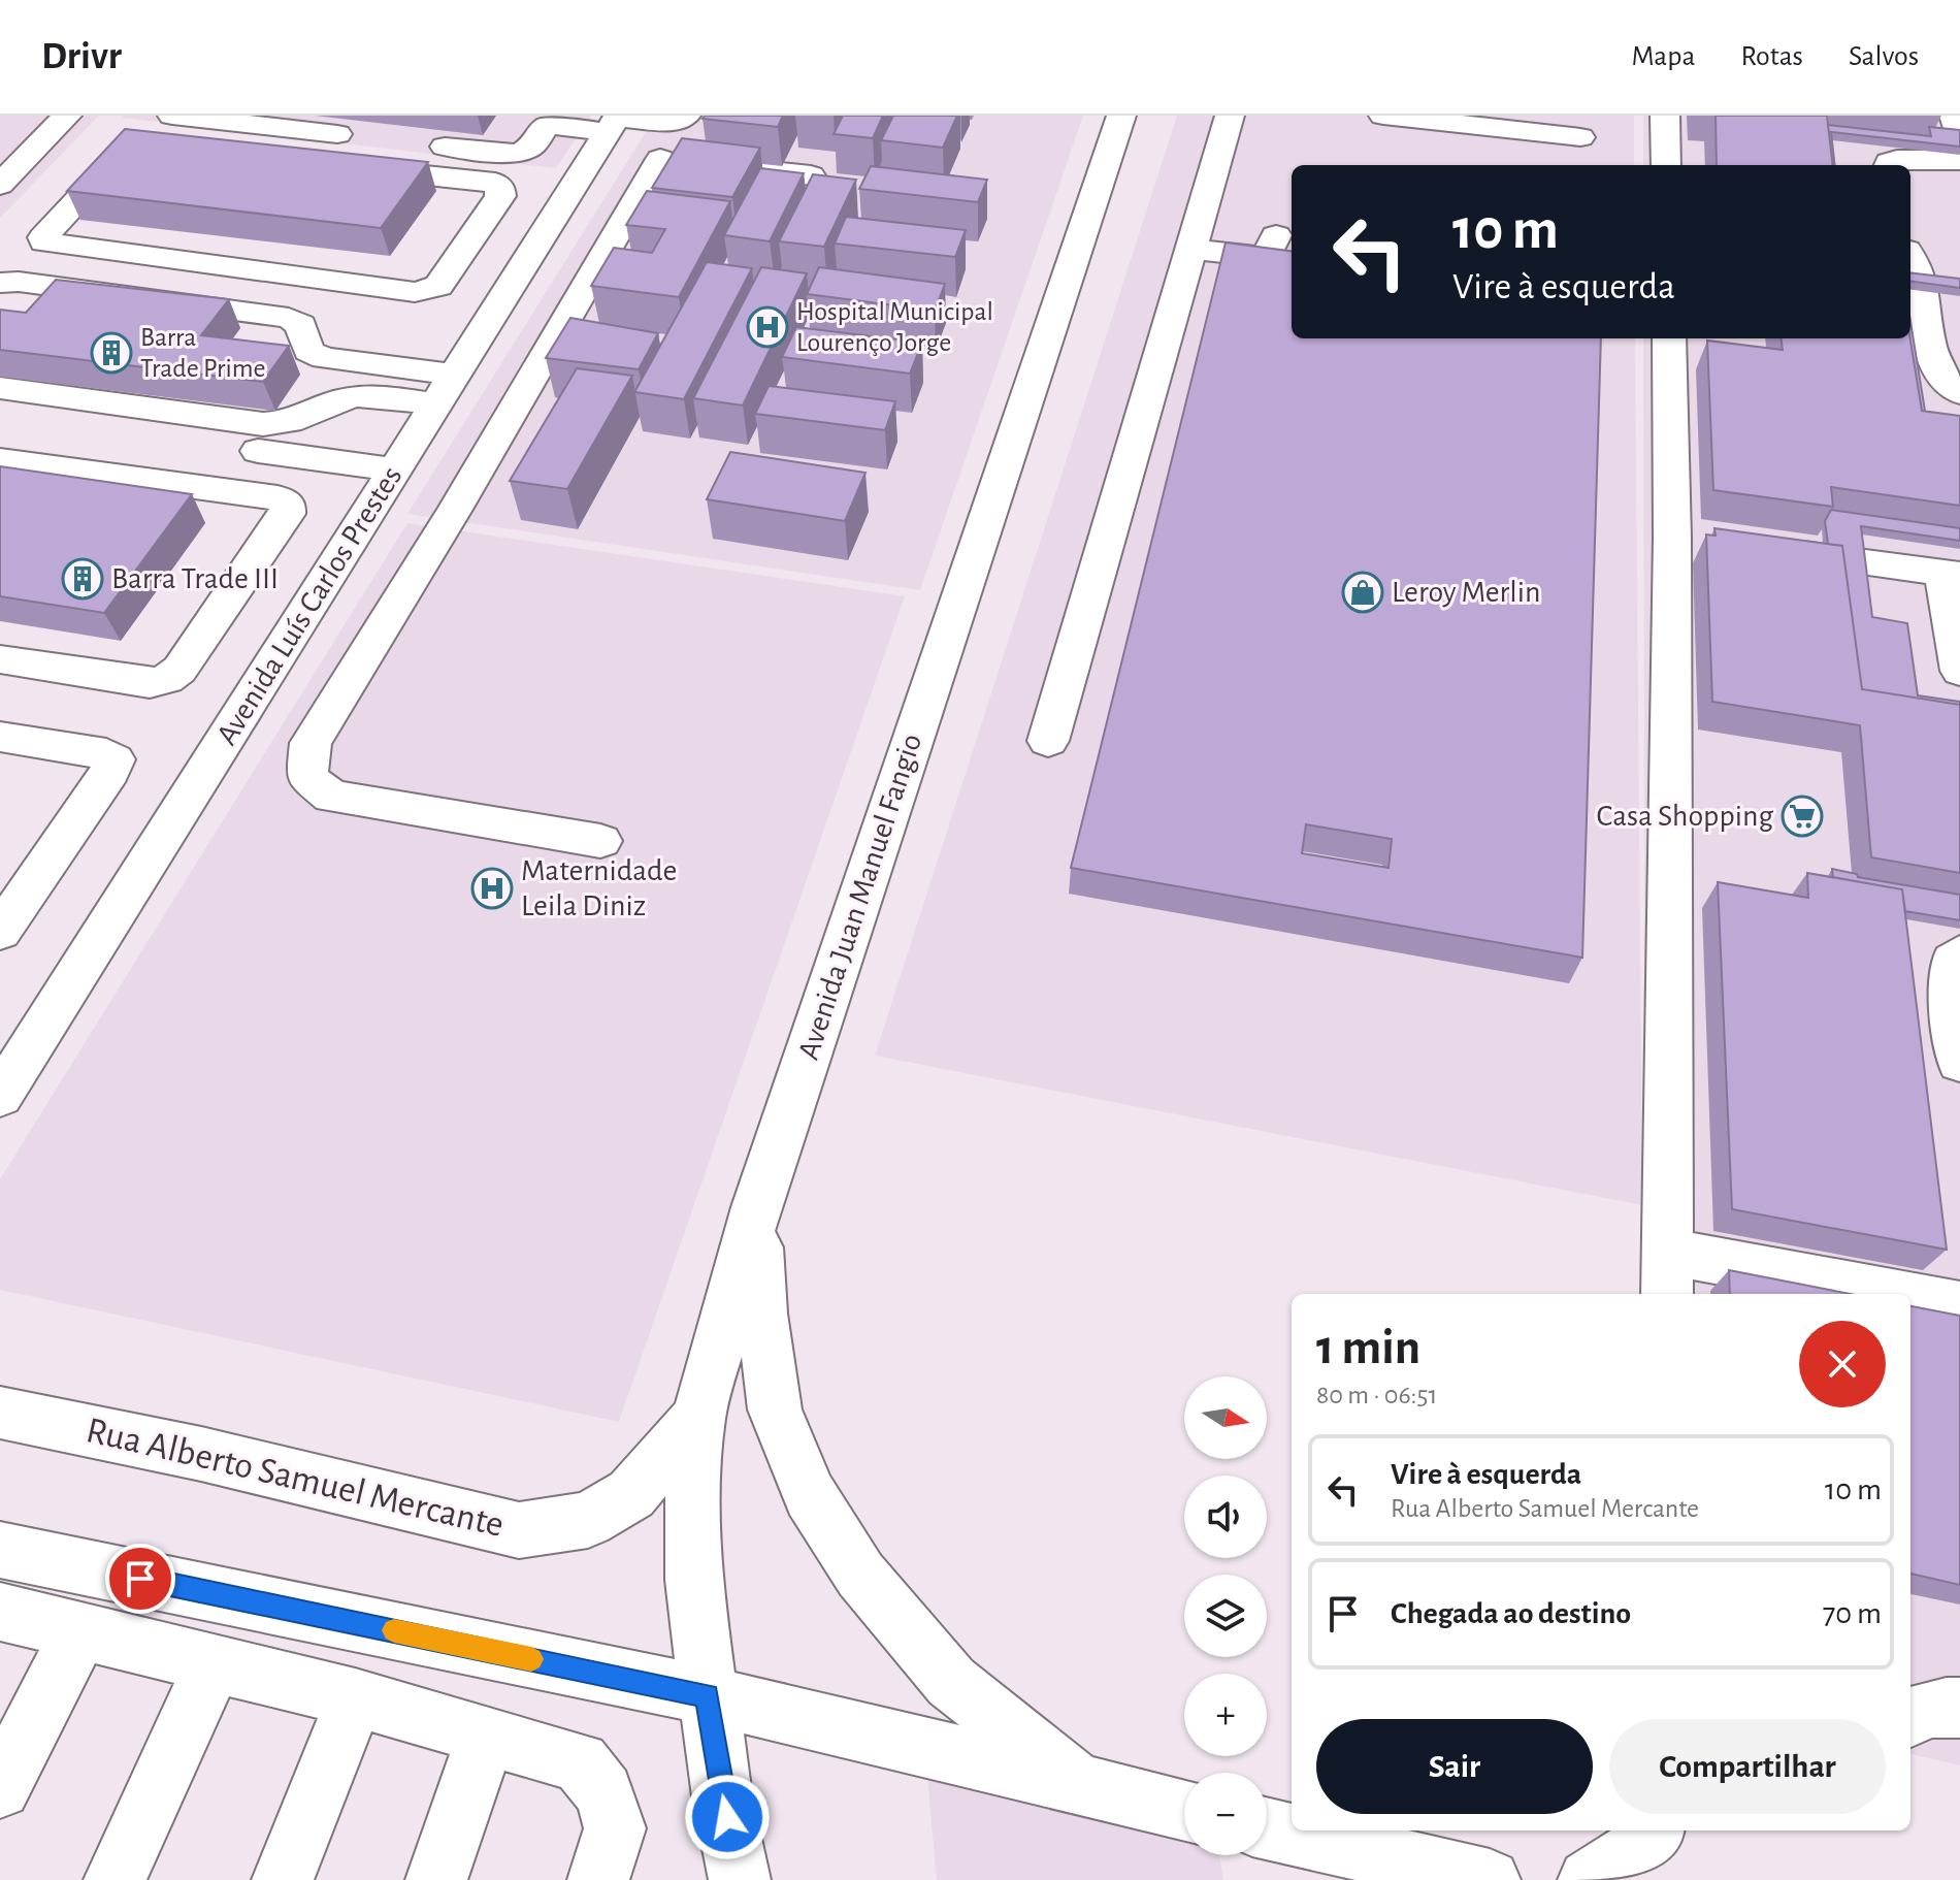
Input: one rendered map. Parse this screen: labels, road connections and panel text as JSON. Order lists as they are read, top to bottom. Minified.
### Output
{"streets":{"street":["Avenida Luís Carlos Prestes","Avenida Juan Manuel Fangio","Rua Alberto Samuel Mercante"]},"crossings":[["Avenida Juan Manuel Fangio","Rua Alberto Samuel Mercante"]],"places":{"hospital":["Hospital Municipal Lourenço Jorge","Maternidade Leila Diniz"],"building":["Barra Trade Prime","Barra Trade III"],"shop":["Leroy Merlin"],"supermarket":["Casa Shopping"]},"north":"right","page":{"header":"Drivr","nav":["Mapa","Rotas","Salvos"],"turn":["10 m","Vire à esquerda"],"heading":["1 min","80 m · 06:51"],"map_buttons":["+","−"],"list":[{"name":"Vire à esquerda","note":"Rua Alberto Samuel Mercante","value":"10 m"},{"name":"Chegada ao destino","value":"70 m"}],"buttons":["Sair","Compartilhar"]}}
